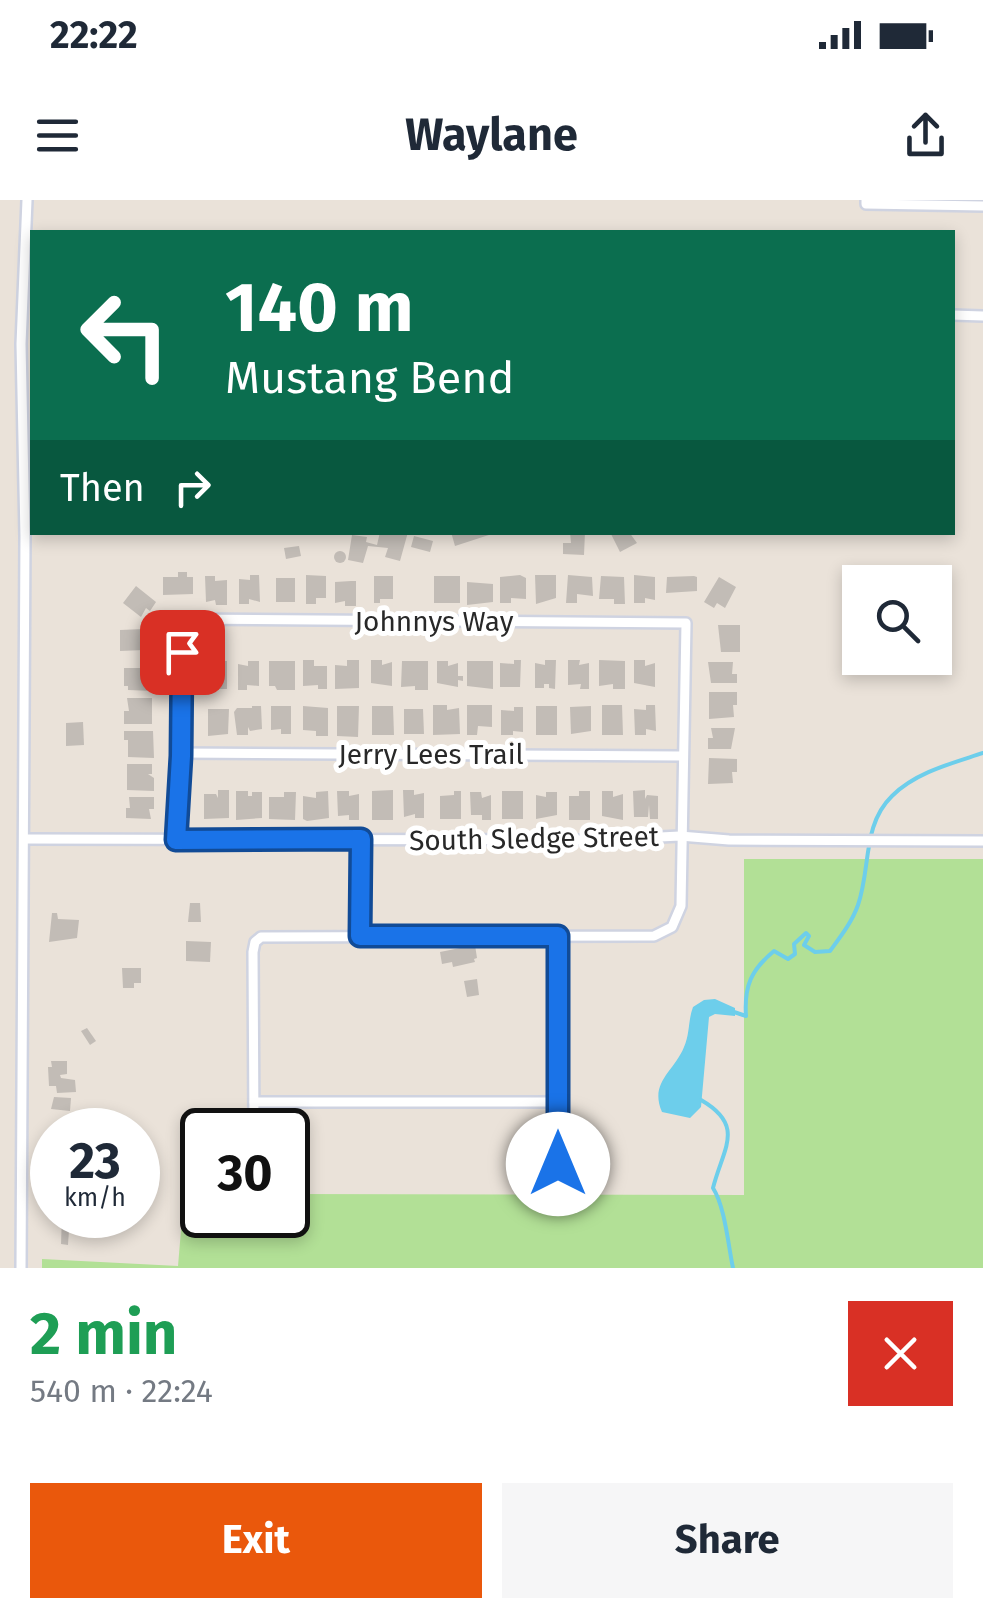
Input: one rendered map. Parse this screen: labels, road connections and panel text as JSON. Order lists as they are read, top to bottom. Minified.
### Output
{"streets":{"street":["Johnnys Way","Jerry Lees Trail","South Sledge Street"]},"crossings":[["Johnnys Way","Jerry Lees Trail"]],"page":{"status":"22:22","header":"Waylane","turn":["140 m","Mustang Bend"],"then":"Then","speed":"23 km/h","limit":"30","heading":["2 min","540 m · 22:24"],"buttons":["Exit","Share"]}}
